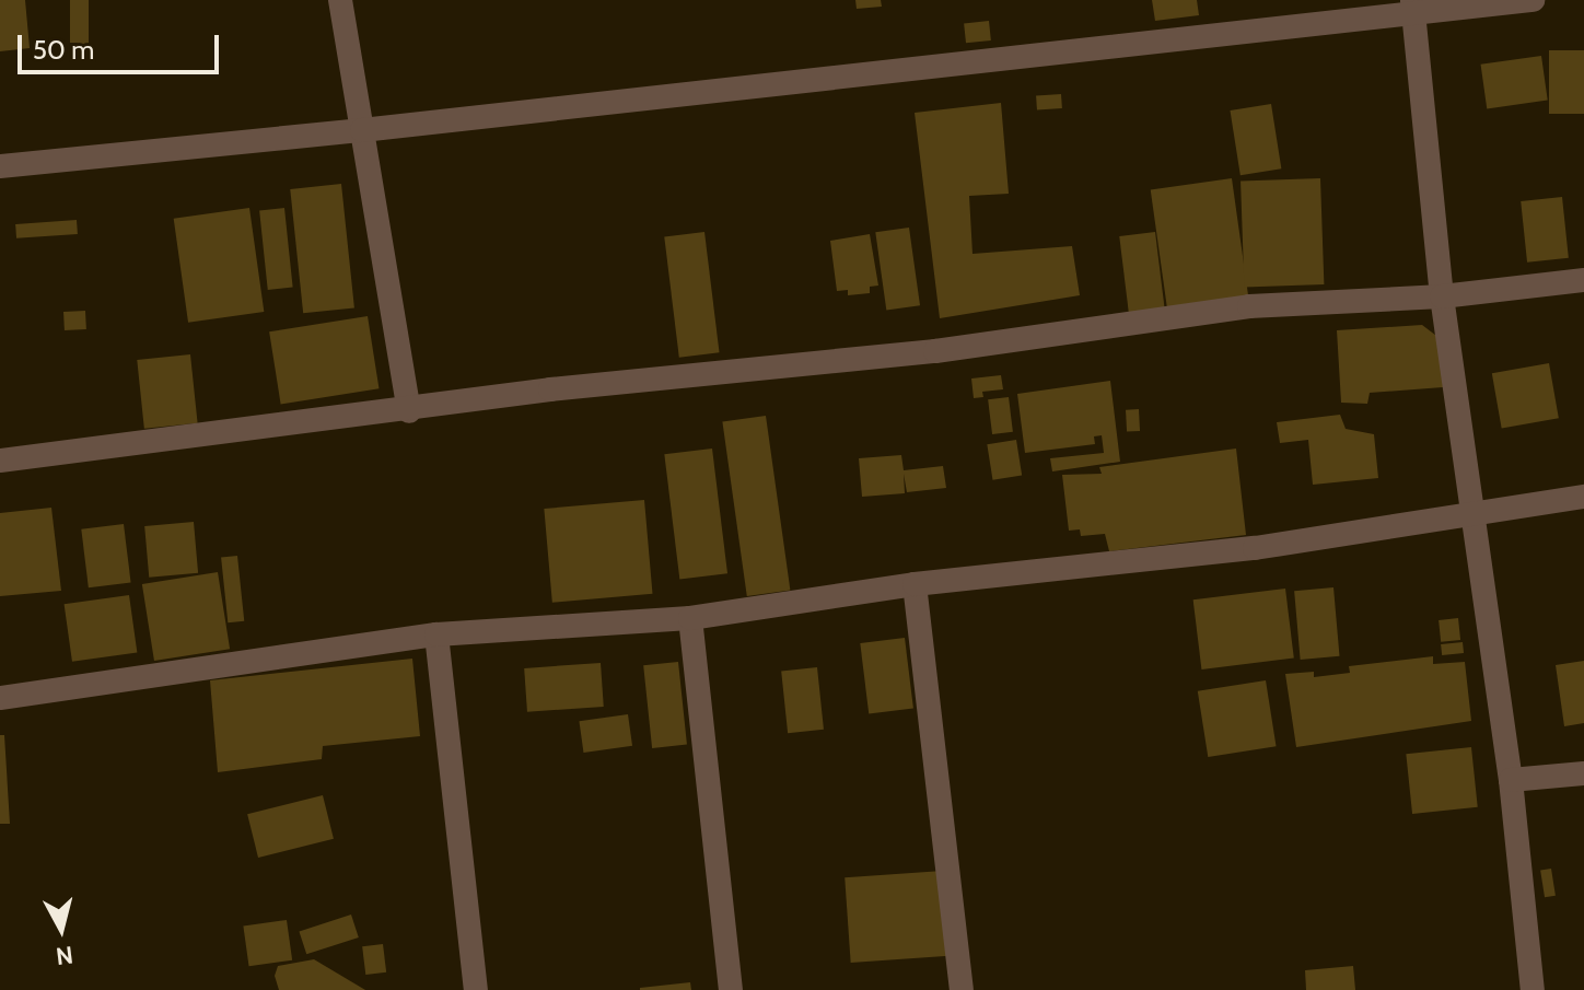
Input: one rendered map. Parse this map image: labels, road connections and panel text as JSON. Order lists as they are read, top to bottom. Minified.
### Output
{"scale_bar":"50 m","north":"bottom"}
